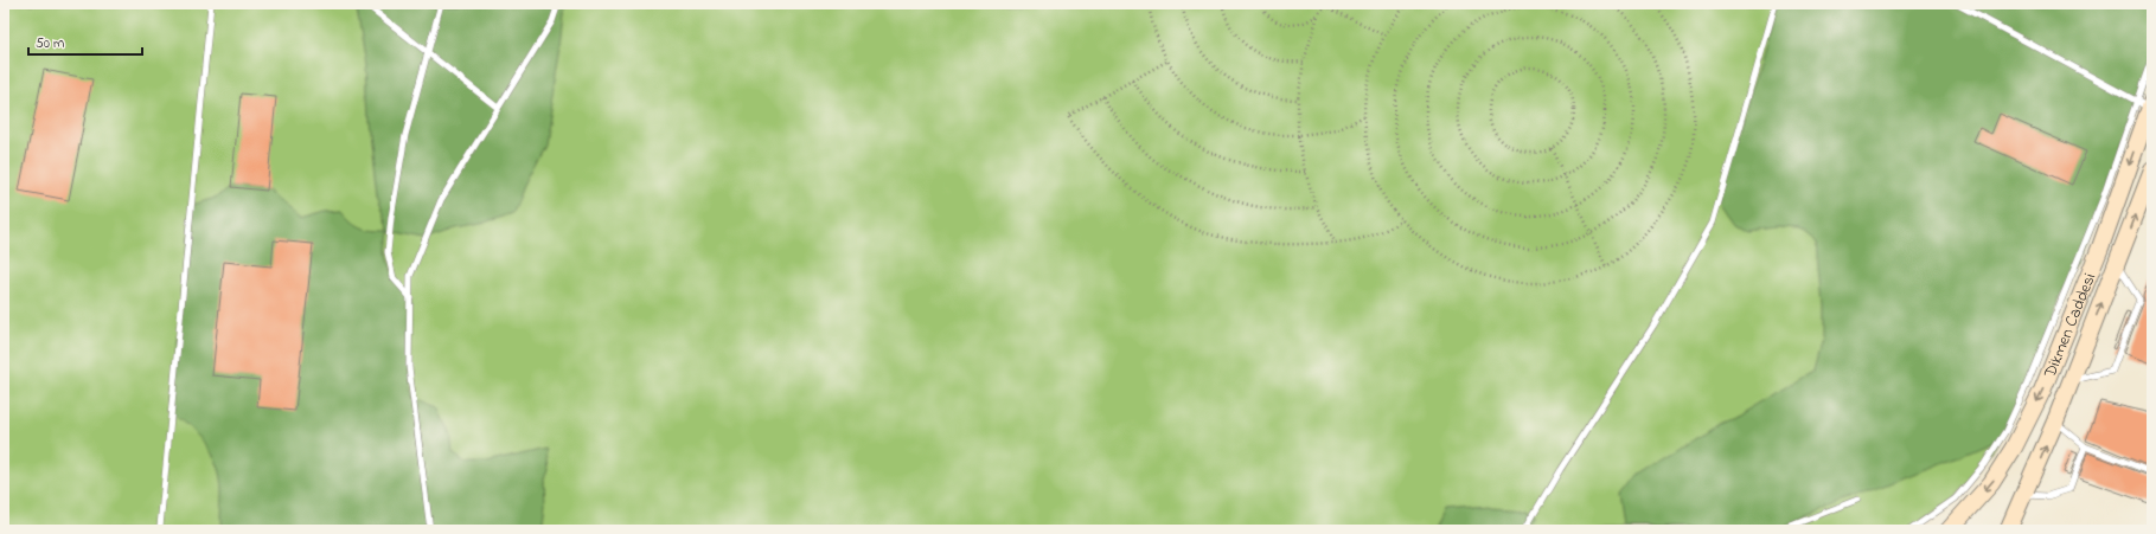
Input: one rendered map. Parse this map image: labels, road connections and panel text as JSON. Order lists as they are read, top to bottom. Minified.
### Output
{"streets":{"main road":["Dikmen Caddesi"]},"scale_bar":"50 m"}
